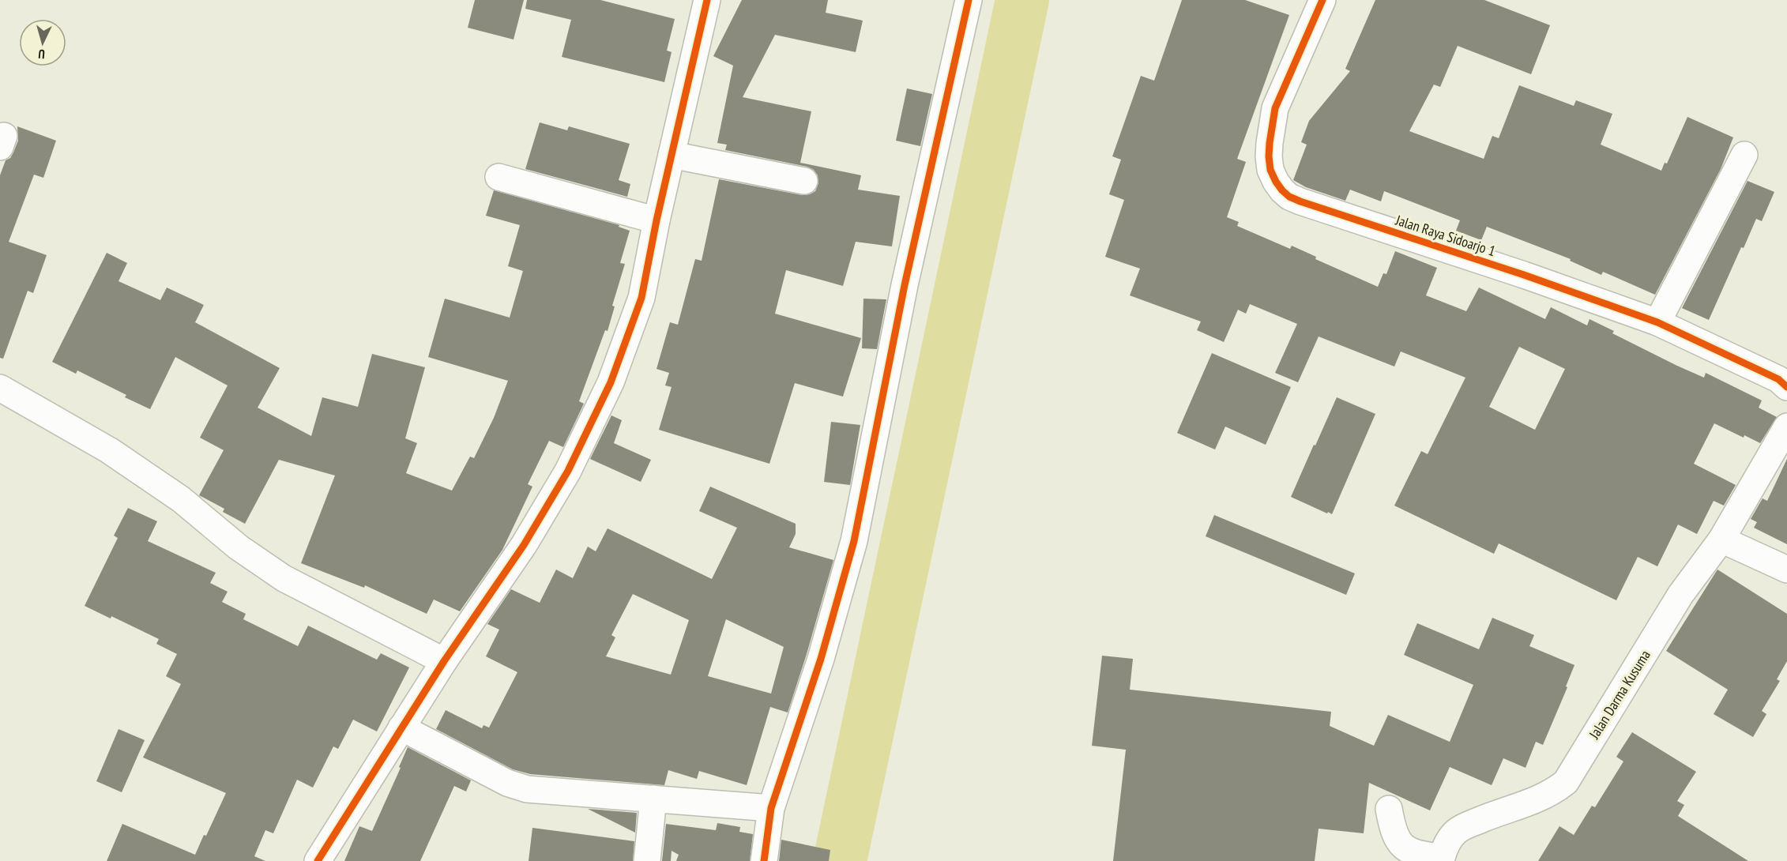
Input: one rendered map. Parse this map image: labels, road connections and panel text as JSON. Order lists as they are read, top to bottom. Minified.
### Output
{"streets":{"street":["Jalan Raya Sidoarjo 1","Jalan Darma Kusuma"]},"north":"bottom"}
